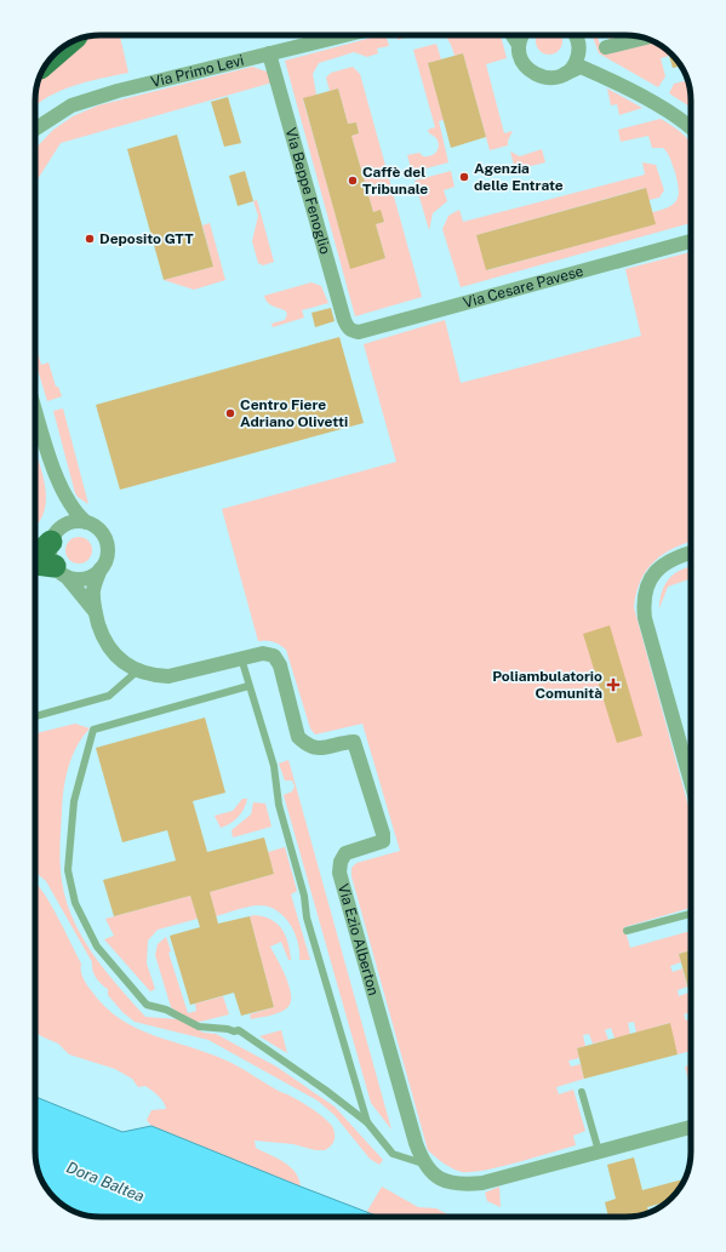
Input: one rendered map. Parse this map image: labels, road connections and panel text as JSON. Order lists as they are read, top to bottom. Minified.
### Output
{"streets":{"street":["Via Primo Levi","Via Beppe Fenoglio","Via Cesare Pavese","Via Ezio Alberton"]},"crossings":[["Via Primo Levi","Via Beppe Fenoglio"],["Via Beppe Fenoglio","Via Cesare Pavese"]],"water":["Dora Baltea"],"places":{"other":["Agenzia delle Entrate","Caffè del Tribunale","Deposito GTT","Centro Fiere Adriano Olivetti"],"health":["Poliambulatorio Comunità"]}}
